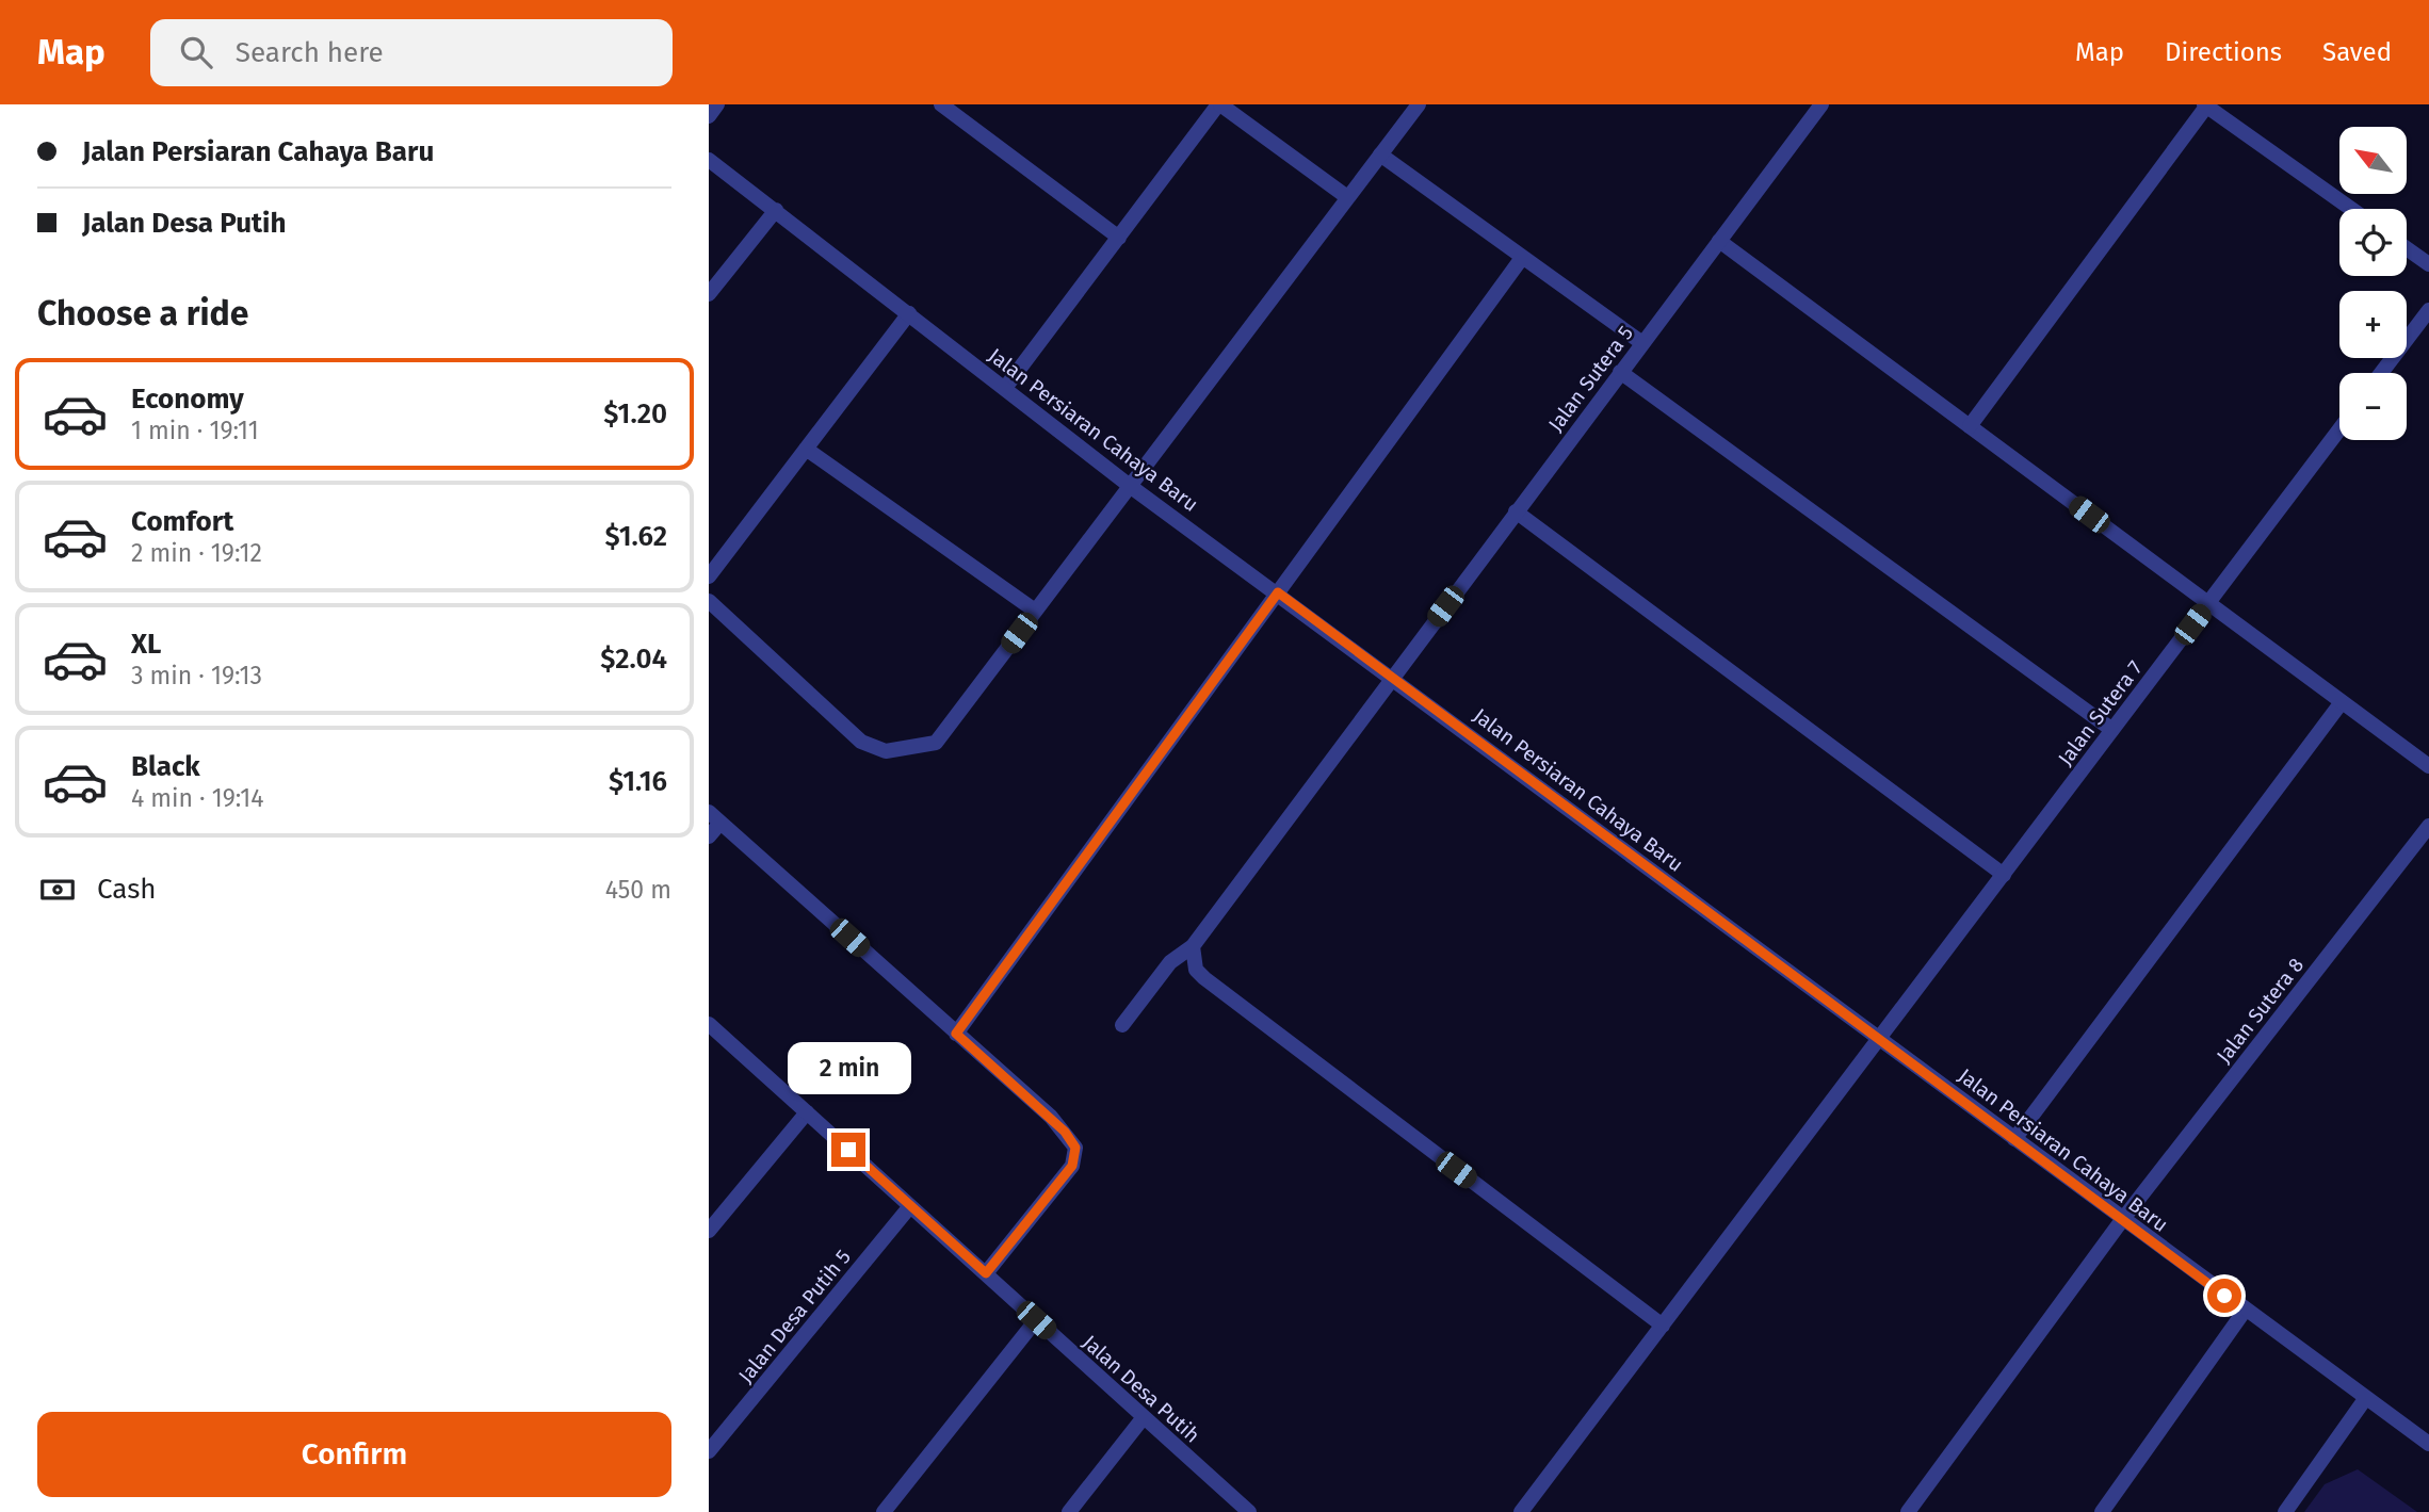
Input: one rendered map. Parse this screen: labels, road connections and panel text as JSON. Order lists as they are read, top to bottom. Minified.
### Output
{"streets":{"street":["Jalan Sutera 5","Jalan Persiaran Cahaya Baru","Jalan Sutera 7","Jalan Sutera 8","Jalan Desa Putih 5","Jalan Desa Putih"]},"crossings":[["Jalan Sutera 5","Jalan Persiaran Cahaya Baru"],["Jalan Persiaran Cahaya Baru","Jalan Sutera 7"],["Jalan Persiaran Cahaya Baru","Jalan Sutera 8"],["Jalan Desa Putih 5","Jalan Desa Putih"]],"north":"top left","page":{"header":"Map","search":"Search here","nav":["Map","Directions","Saved"],"banner":["Jalan Persiaran Cahaya Baru","Jalan Desa Putih"],"map_buttons":["+","−"],"heading":"Choose a ride","list":[{"name":"Economy","note":"1 min · 19:11","value":"$1.20"},{"name":"Comfort","note":"2 min · 19:12","value":"$1.62"},{"name":"XL","note":"3 min · 19:13","value":"$2.04"},{"name":"Black","note":"4 min · 19:14","value":"$1.16"}],"pay":["Cash","450 m"],"bubble":"2 min","buttons":"Confirm"}}
